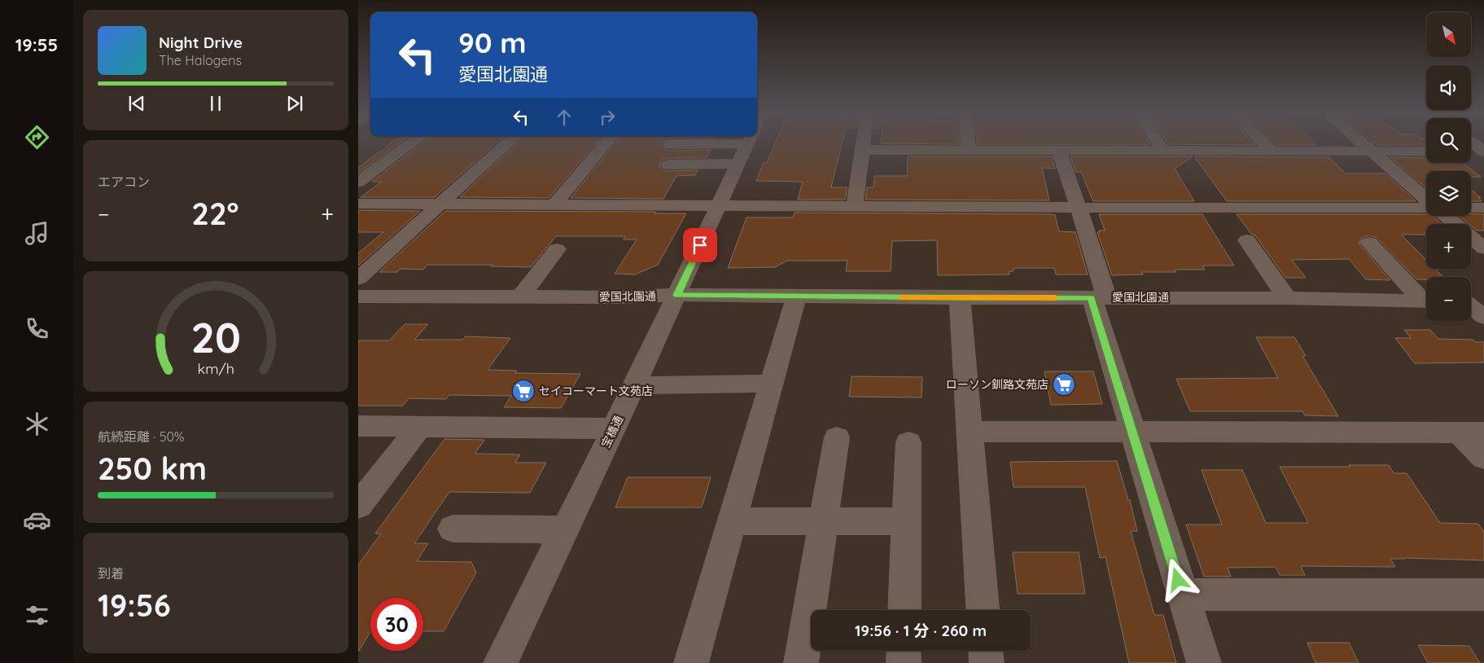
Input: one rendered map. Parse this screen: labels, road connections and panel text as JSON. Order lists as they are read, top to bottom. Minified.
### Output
{"streets":{"street":["愛国北園通","宝橋通"]},"crossings":[["愛国北園通","宝橋通"]],"places":{"supermarket":["ローソン釧路文苑店","セイコーマート文苑店"]},"north":"bottom right","page":{"tabs":"19:55","map_buttons":["+","−"],"turn":["90 m","愛国北園通"],"song":["Night Drive","The Halogens"],"tile":["エアコン",["航続距離 · 50%","250 km"],["到着","19:56"]],"heat":["−","22°","+"],"limit":"30","trip":"19:56 · 1 分 · 260 m","gauge":["20","km/h"]}}
